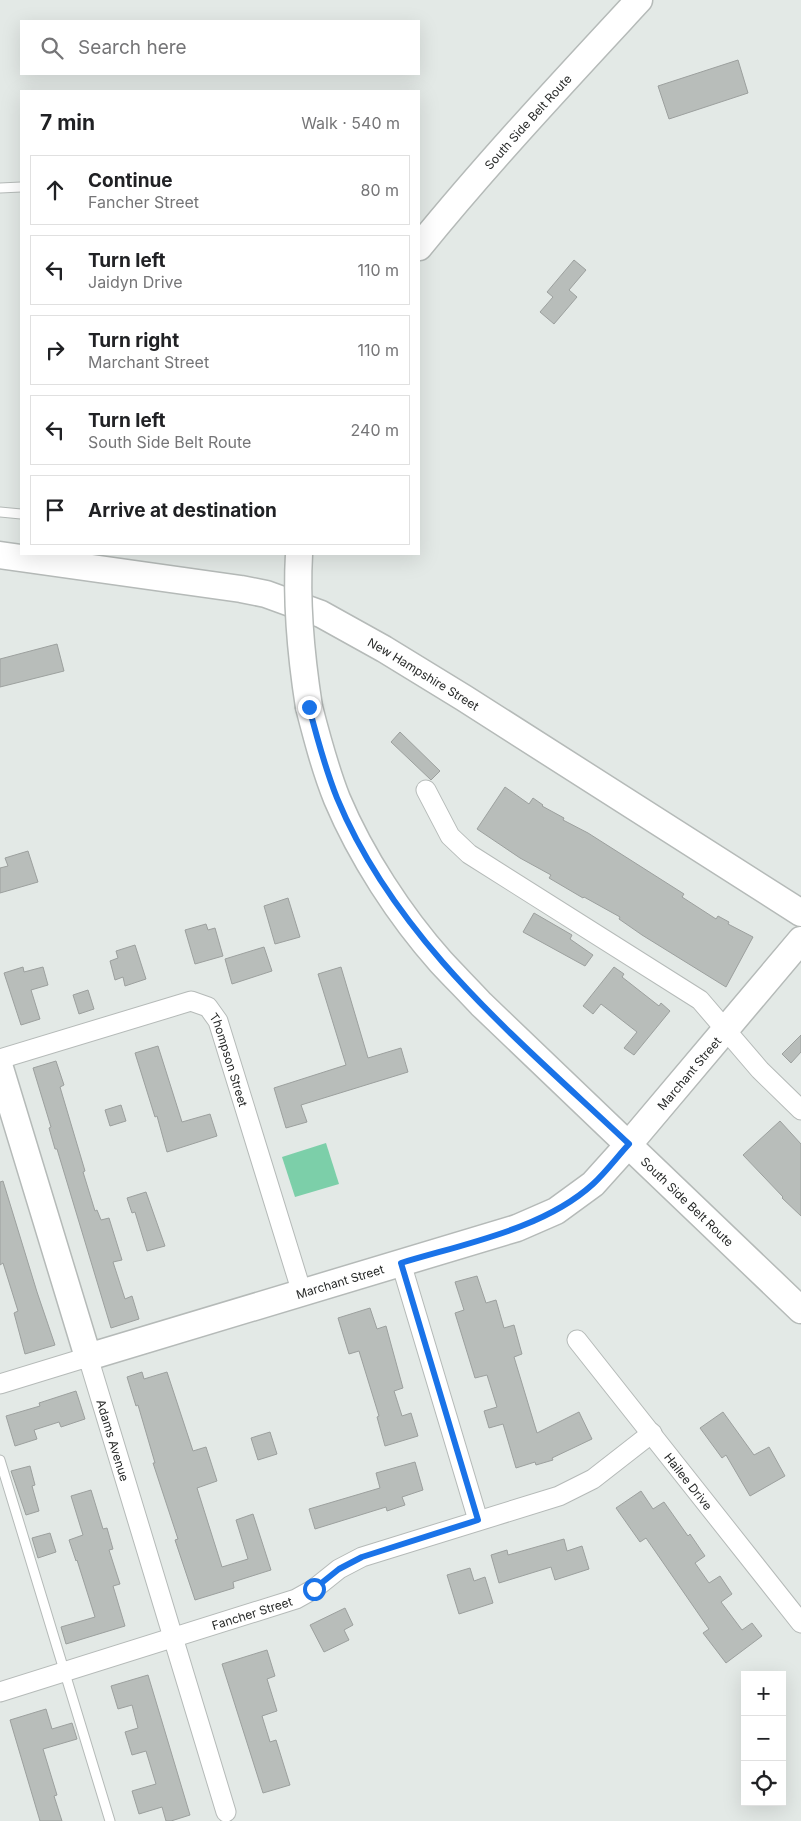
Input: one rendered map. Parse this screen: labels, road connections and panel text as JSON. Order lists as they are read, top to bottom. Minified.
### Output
{"streets":{"street":["South Side Belt Route","New Hampshire Street","Thompson Street","Marchant Street","Adams Avenue","Hailee Drive","Fancher Street"]},"crossings":[["South Side Belt Route","Marchant Street"],["Thompson Street","Marchant Street"],["Marchant Street","Adams Avenue"],["Adams Avenue","Fancher Street"],["Hailee Drive","Fancher Street"]],"page":{"search":"Search here","heading":["7 min","Walk · 540 m"],"list":[["Continue","Fancher Street","80 m"],["Turn left","Jaidyn Drive","110 m"],["Turn right","Marchant Street","110 m"],["Turn left","South Side Belt Route","240 m"],"Arrive at destination"],"map_buttons":["+","−"]}}
